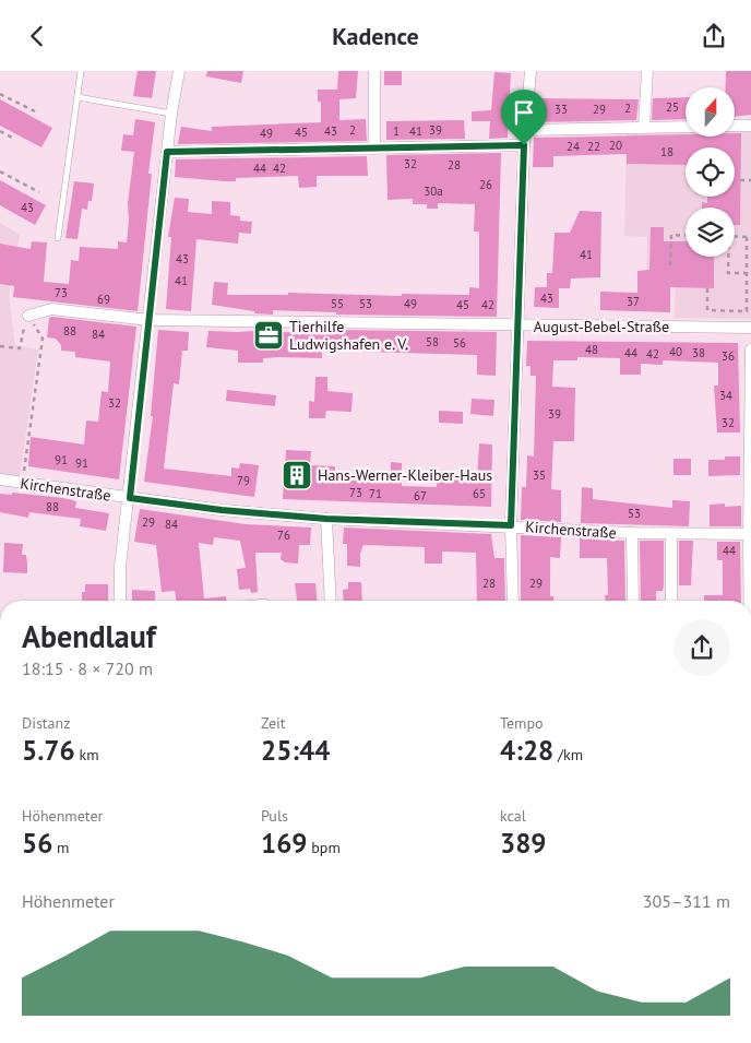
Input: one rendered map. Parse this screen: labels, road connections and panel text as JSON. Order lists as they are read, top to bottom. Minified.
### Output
{"streets":{"street":["August-Bebel-Straße","Kirchenstraße"]},"places":{"office":["Tierhilfe Ludwigshafen e. V."],"building":["Hans-Werner-Kleiber-Haus"]},"house_numbers":["25","2","33","29","2","39","43","1","41","45","49","20","24","22","18","32","28","44","42","26","30a","43","41","43","41","73","43","69","37","55","53","49","45","42","88","84","58","56","48","40","44","38","42","36","34","32","39","32","91","91","35","79","73","71","65","67","88","53","29","84","76","44","28","29"],"north":"top","page":{"header":"Kadence","heading":["Abendlauf","18:15 · 8 × 720 m"],"stats":[["Distanz","5.76 km"],["Zeit","25:44"],["Tempo","4:28 /km"],["Höhenmeter","56 m"],["Puls","169 bpm"],["kcal","389"]],"chart":["Höhenmeter","305–311 m"]}}
